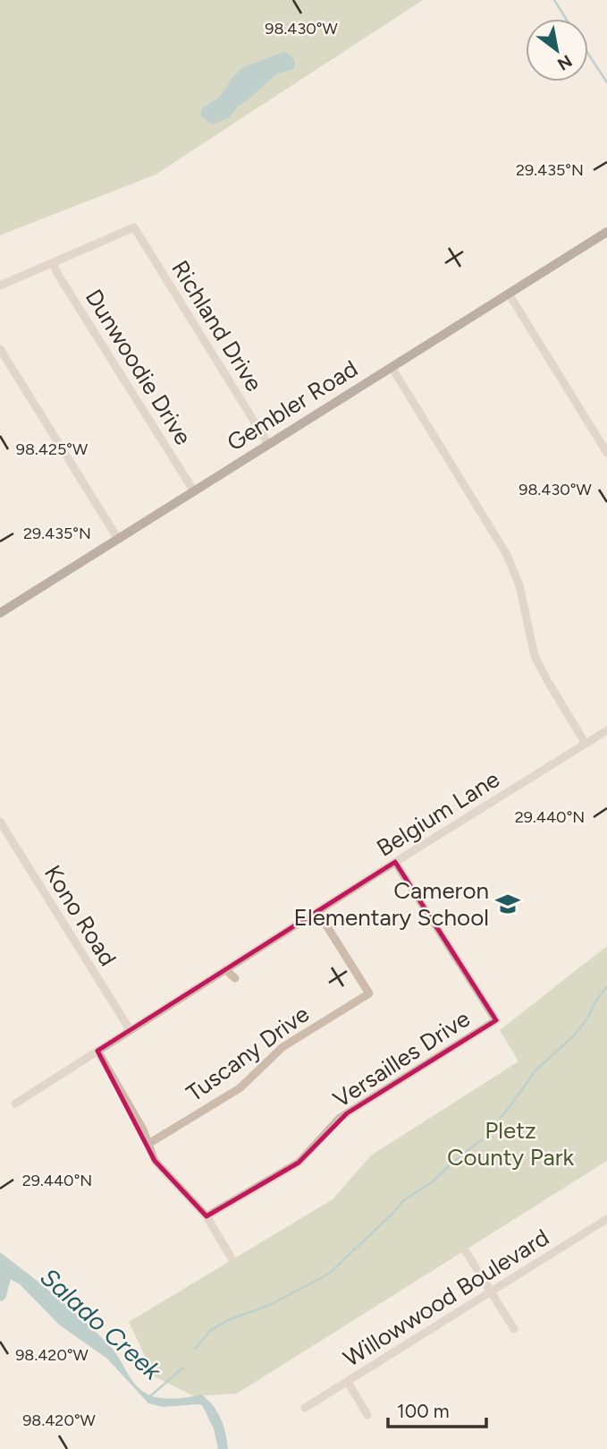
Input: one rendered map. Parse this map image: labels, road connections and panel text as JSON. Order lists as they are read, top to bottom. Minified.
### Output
{"streets":{"main road":["Gembler Road"],"street":["Richland Drive","Dunwoodie Drive","Belgium Lane","Kono Road","Tuscany Drive","Versailles Drive","Willowwood Boulevard"]},"crossings":[["Richland Drive","Dunwoodie Drive"],["Richland Drive","Gembler Road"],["Dunwoodie Drive","Gembler Road"],["Belgium Lane","Kono Road"],["Belgium Lane","Tuscany Drive"],["Belgium Lane","Versailles Drive"]],"water":["Salado Creek"],"parks":["Pletz County Park"],"places":{"school or university":["Cameron Elementary School"]},"scale_bar":"100 m","north":"bottom right","coordinates":["98.430°W","29.435°N","98.425°W","29.440°N","98.420°W"]}
